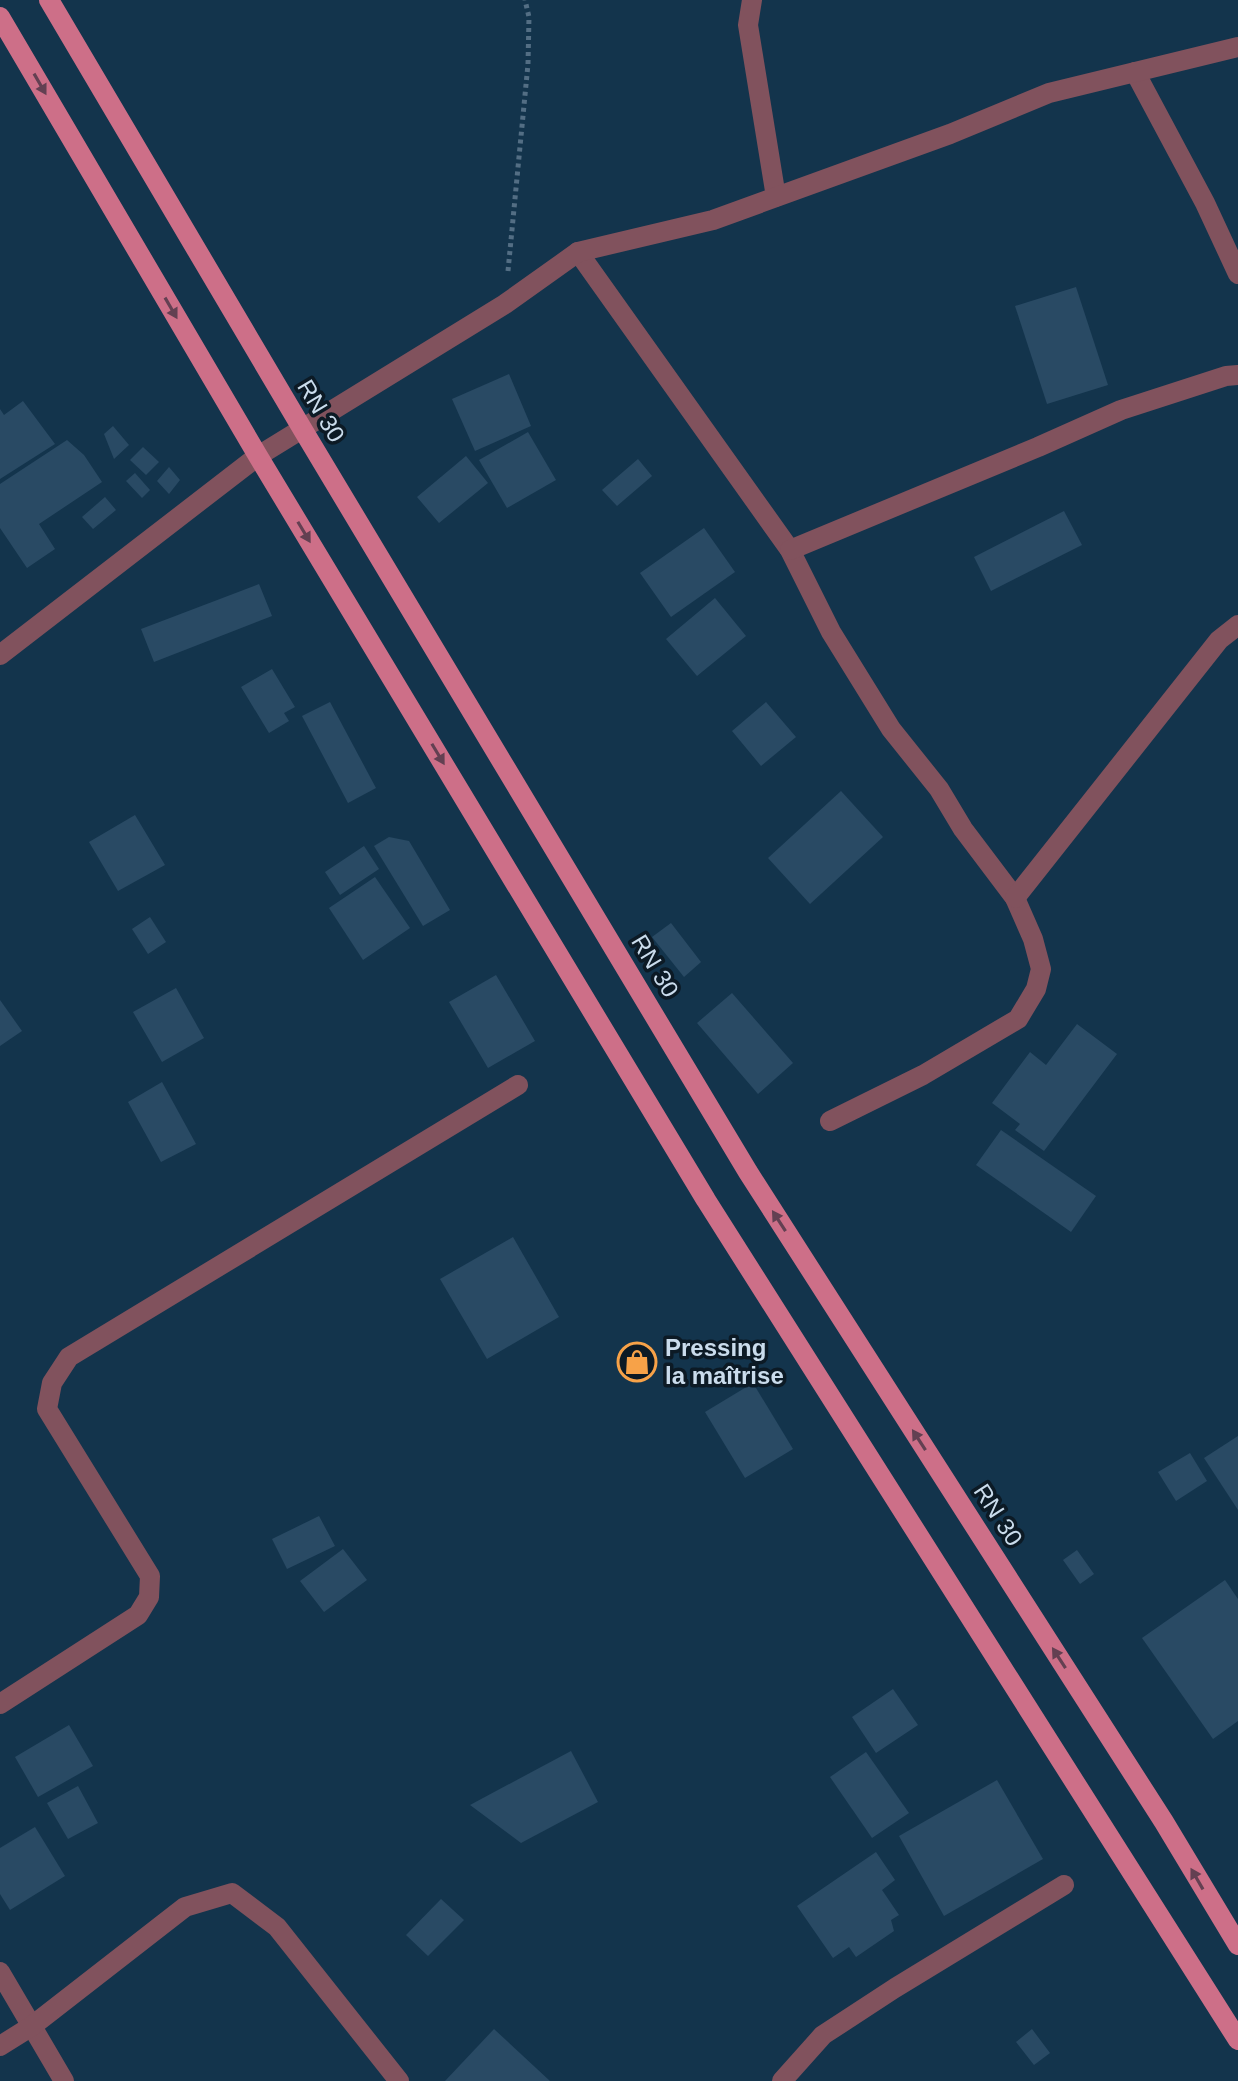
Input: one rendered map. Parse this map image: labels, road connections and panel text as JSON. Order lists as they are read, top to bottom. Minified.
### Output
{"streets":{"main road":["RN 30"]},"places":{"shop":["Pressing la maîtrise"]}}
